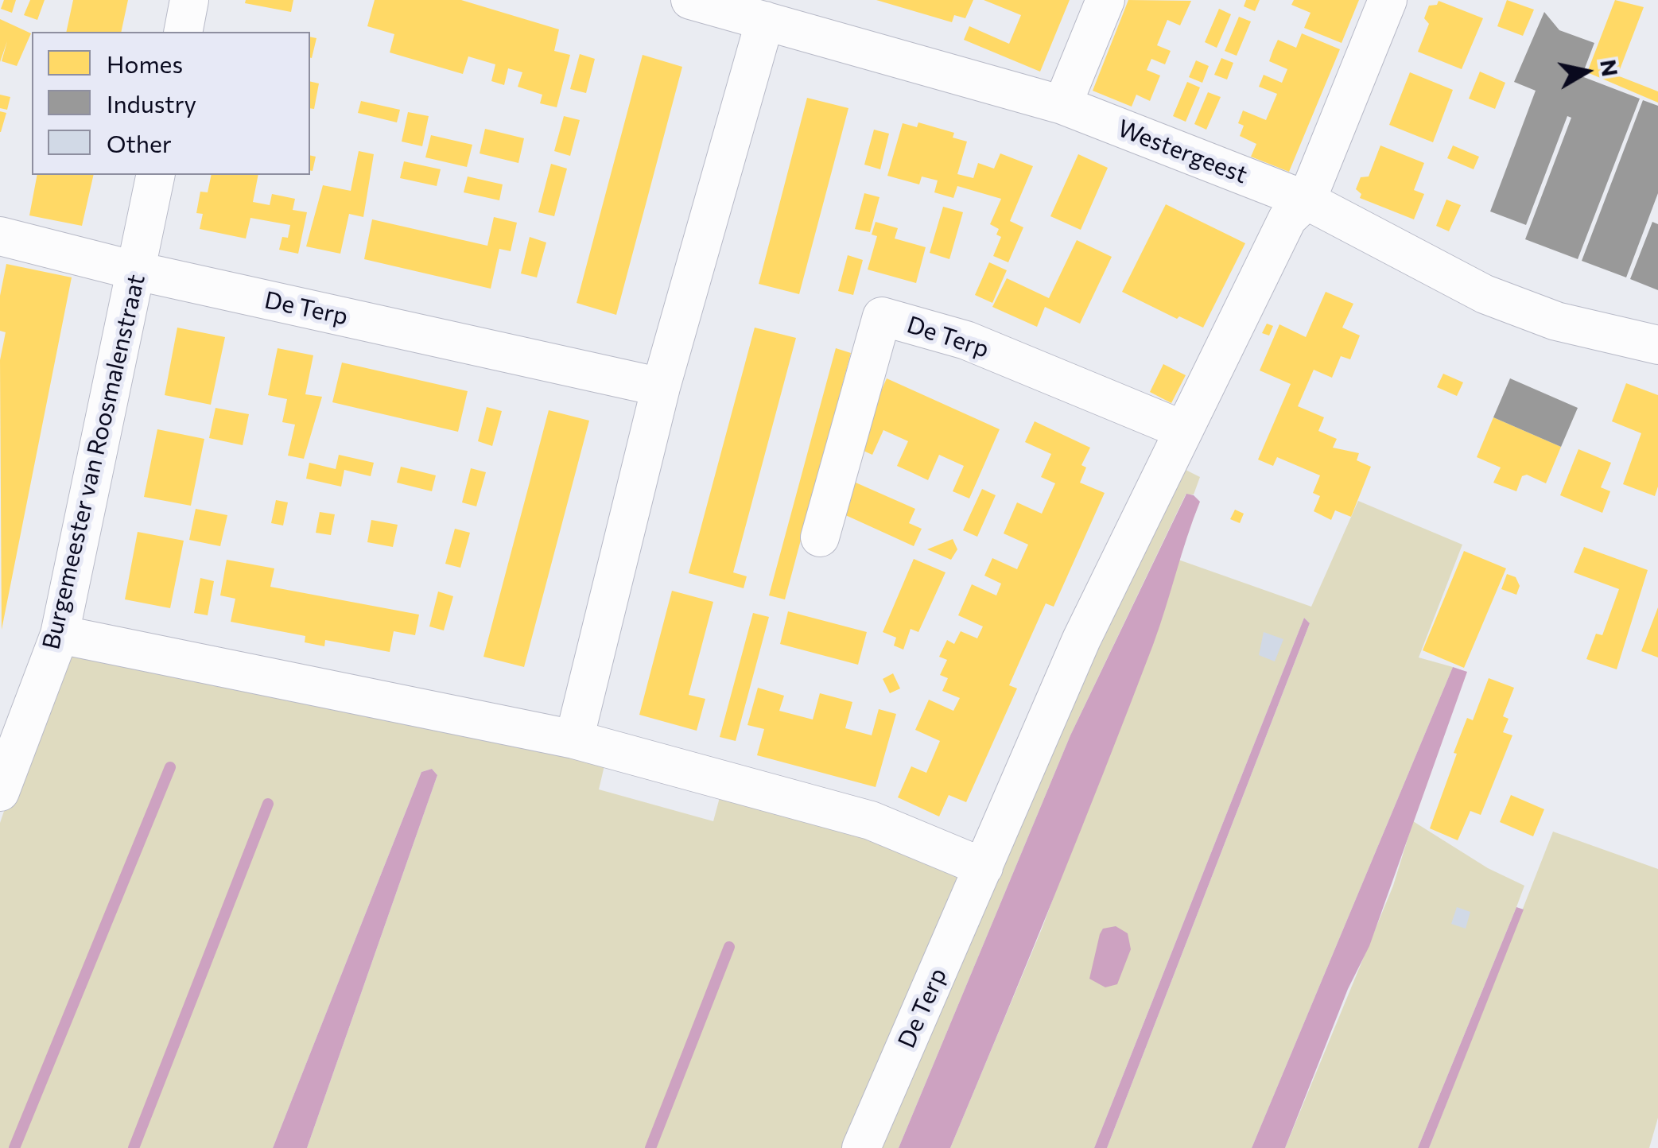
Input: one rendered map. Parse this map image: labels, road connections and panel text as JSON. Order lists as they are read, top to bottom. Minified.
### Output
{"streets":{"street":["Westergeest","De Terp","Burgemeester van Roosmalenstraat"]},"crossings":[["Westergeest","De Terp"],["De Terp","Burgemeester van Roosmalenstraat"]],"legend":["Homes","Industry","Other"],"north":"right"}
